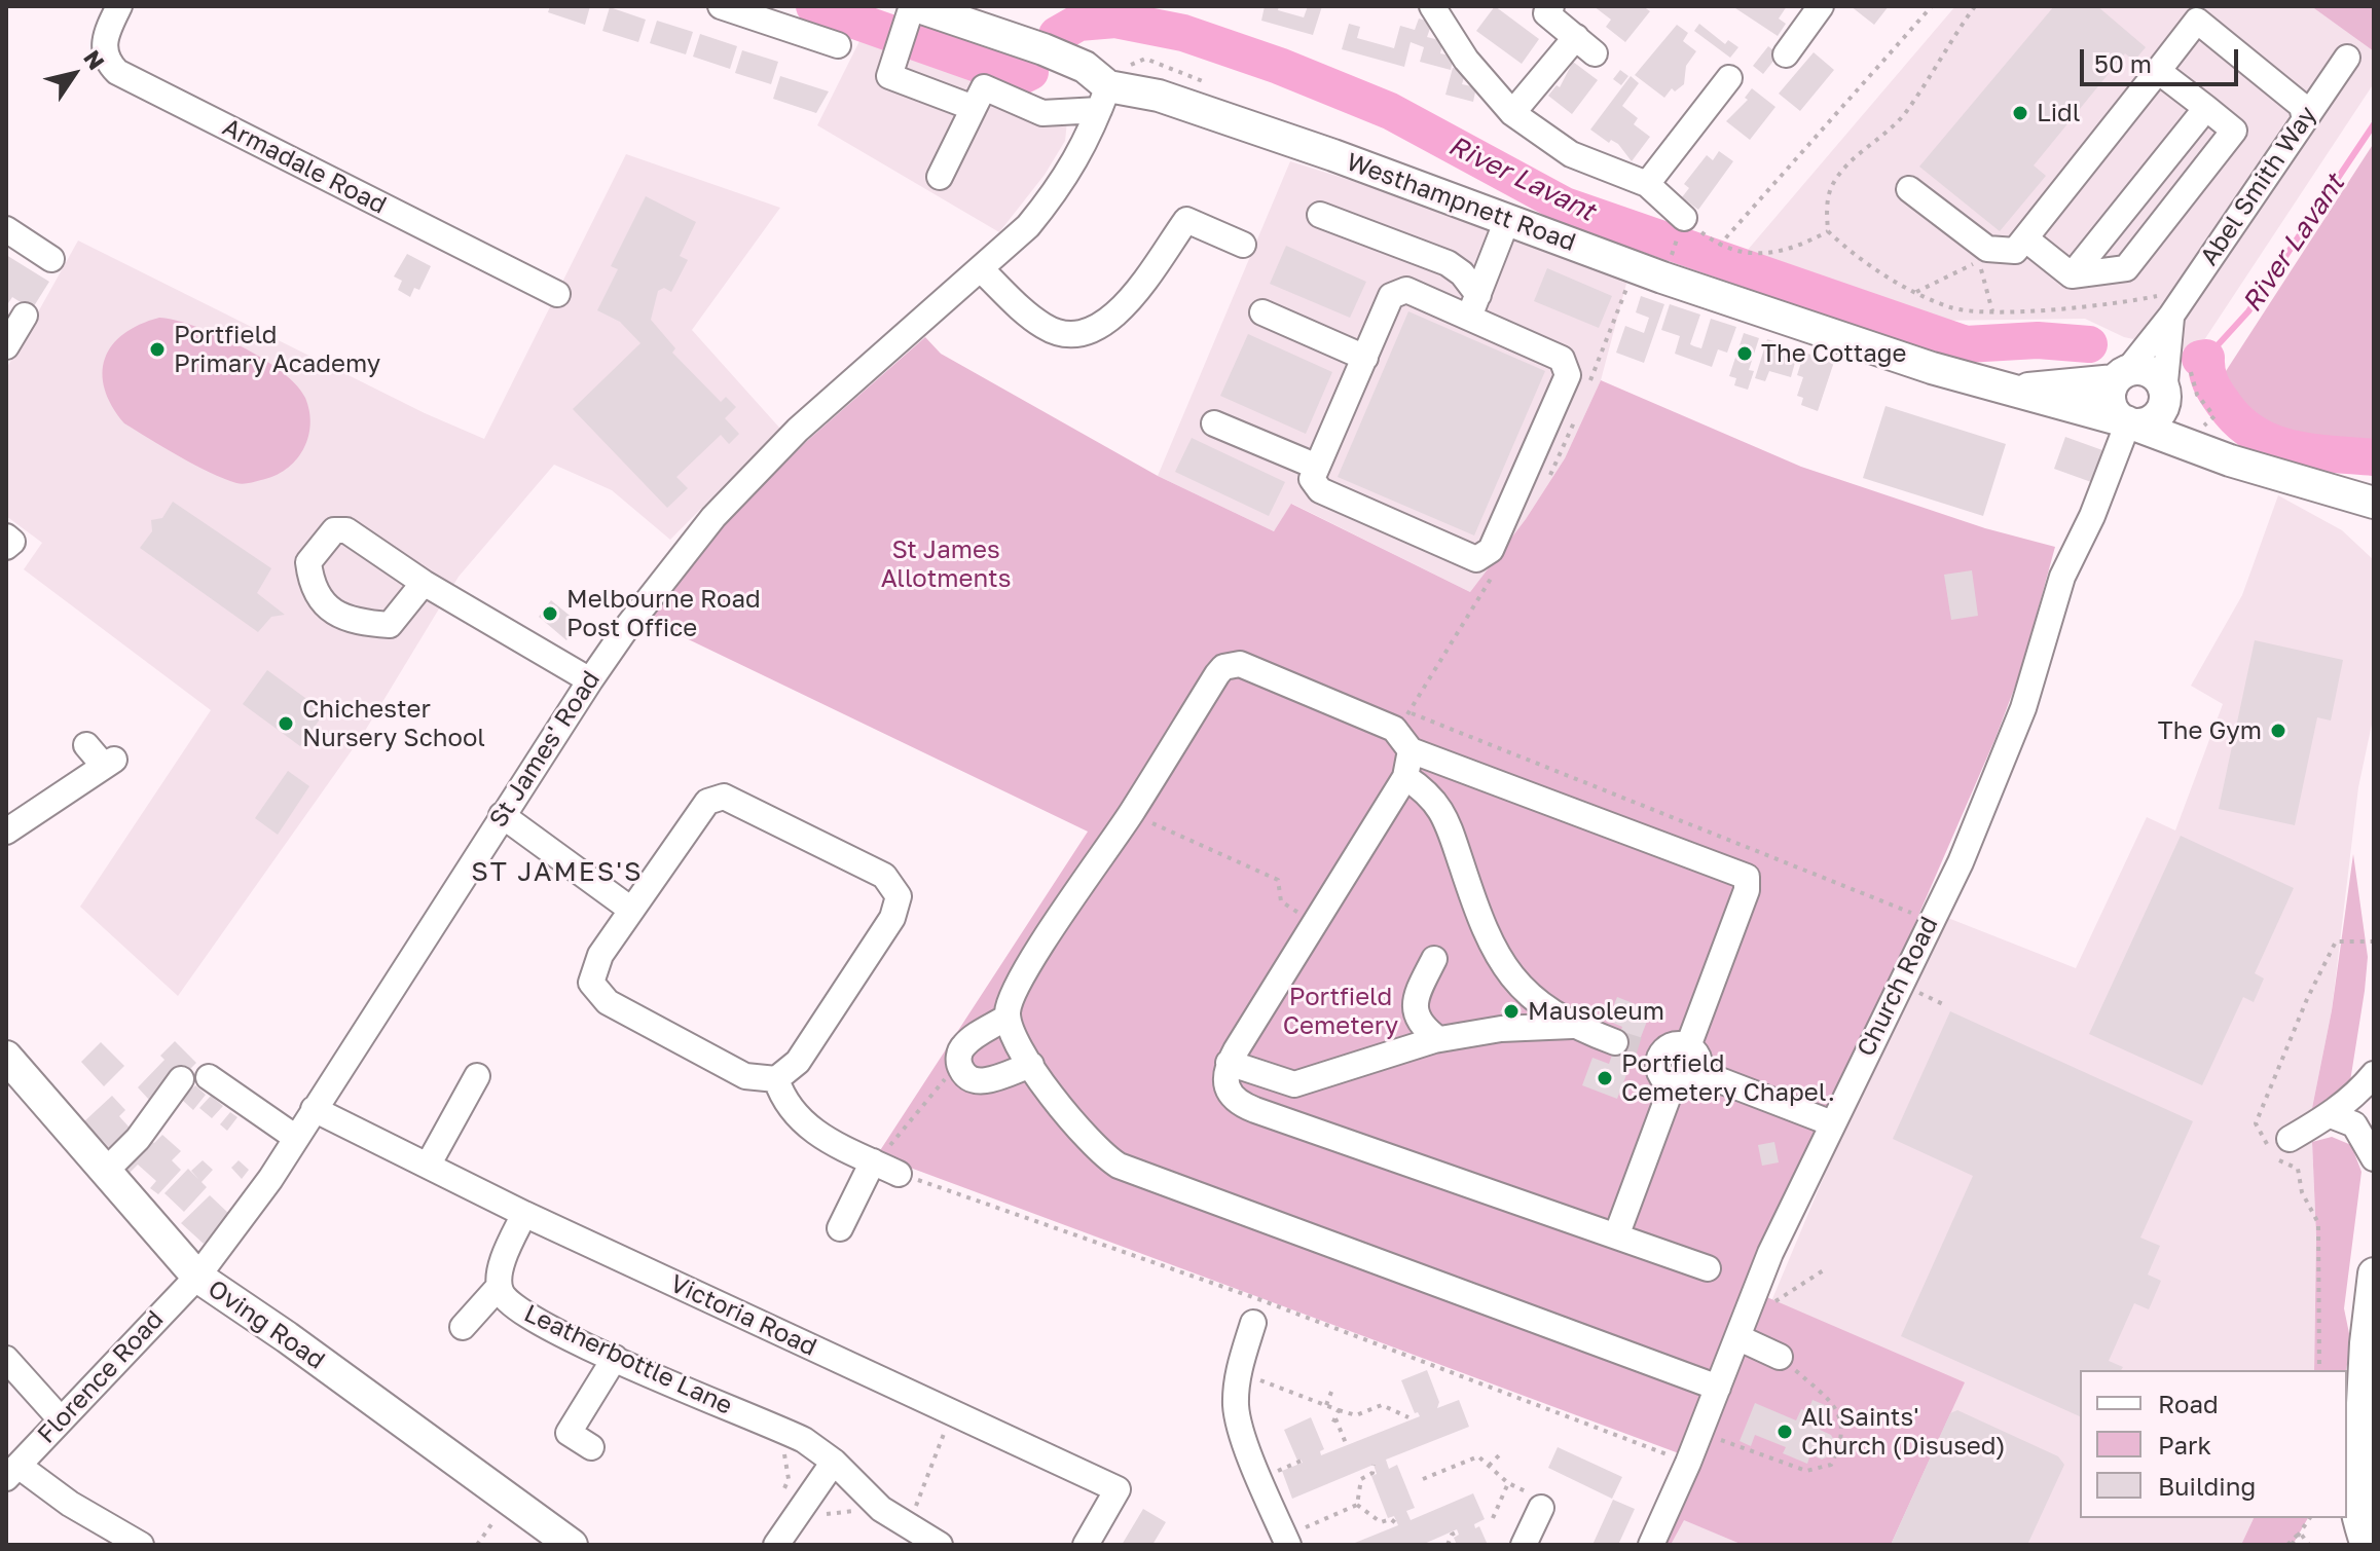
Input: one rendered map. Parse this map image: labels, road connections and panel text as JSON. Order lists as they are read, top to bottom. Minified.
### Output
{"streets":{"main road":["Westhampnett Road","Oving Road"],"street":["Armadale Road","Abel Smith Way","St James' Road","Church Road","Victoria Road","Leatherbottle Lane","Florence Road"]},"crossings":[["Abel Smith Way","Westhampnett Road"],["Abel Smith Way","Church Road"],["Westhampnett Road","St James' Road"],["Westhampnett Road","Church Road"],["St James' Road","Victoria Road"],["St James' Road","Oving Road"],["St James' Road","Florence Road"],["Victoria Road","Leatherbottle Lane"],["Oving Road","Florence Road"]],"districts":["ST JAMES'S"],"water":["River Lavant"],"parks":["St James Allotments","Portfield Cemetery"],"places":["Lidl","Portfield Primary Academy","The Cottage","Melbourne Road Post Office","Chichester Nursery School","The Gym","Mausoleum","Portfield Cemetery Chapel.","All Saints' Church (Disused)"],"legend":["Road","Park","Building"],"scale_bar":"50 m","north":"top right"}
